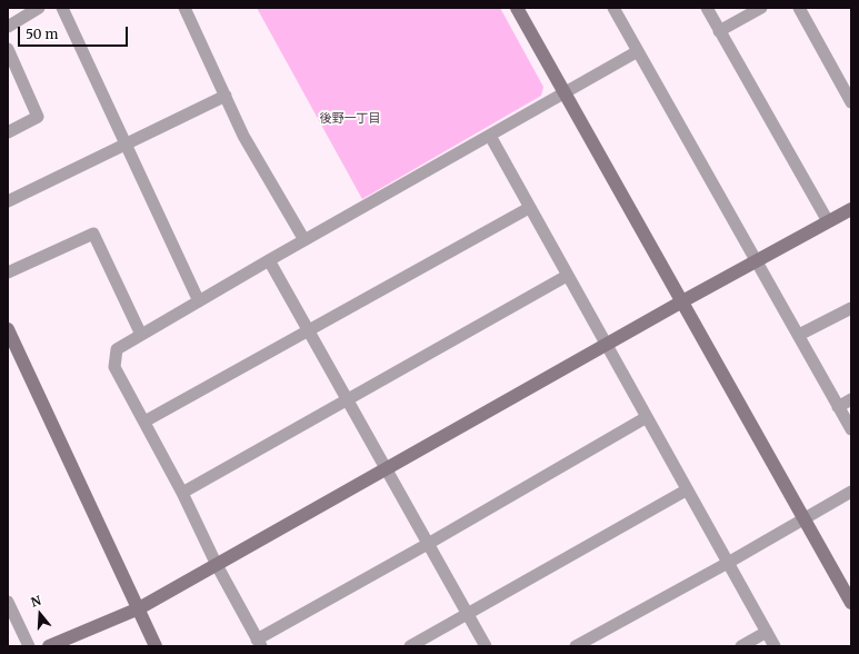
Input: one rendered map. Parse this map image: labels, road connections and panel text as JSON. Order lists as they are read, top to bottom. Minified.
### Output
{"districts":["後野一丁目"],"scale_bar":"50 m","north":"top"}
